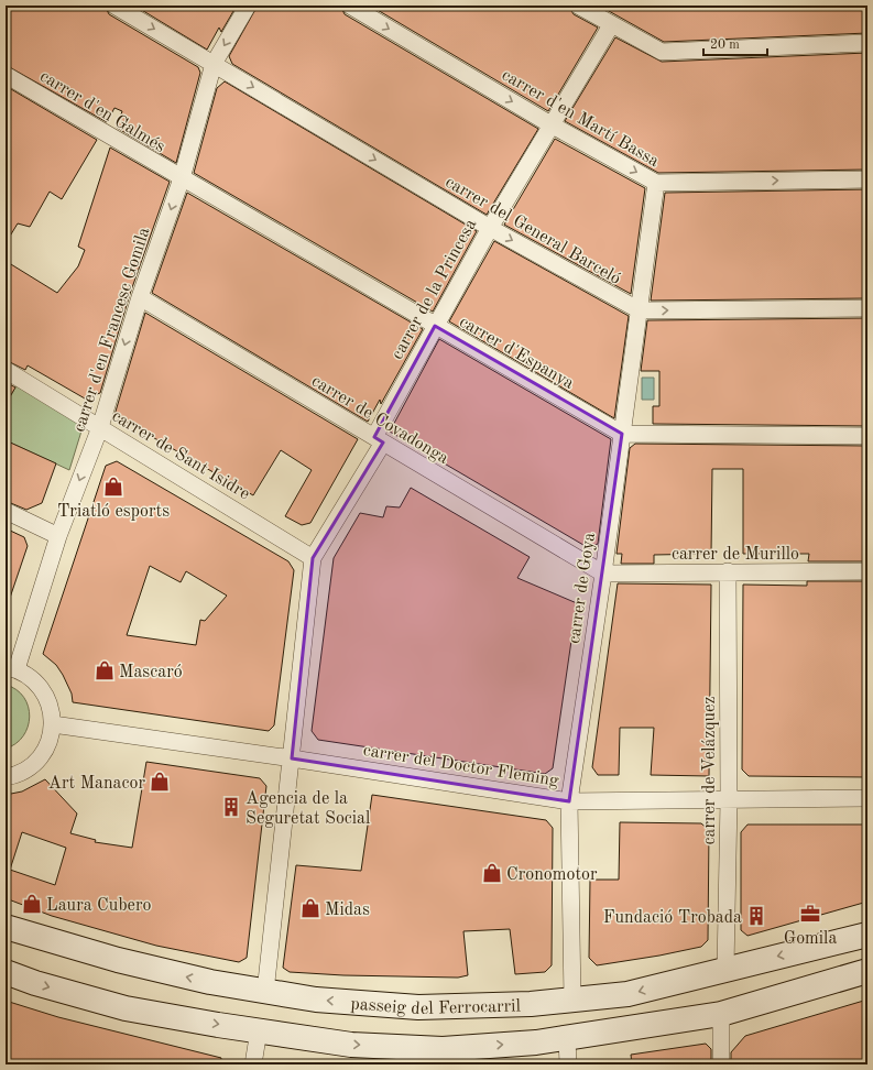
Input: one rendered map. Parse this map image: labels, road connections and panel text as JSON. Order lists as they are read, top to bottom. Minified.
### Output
{"streets":{"main road":["passeig del Ferrocarril"],"street":["carrer d'en Galmés","carrer d'en Martí Bassa","carrer del General Barceló","carrer de la Princesa","carrer d'en Francesc Gomila","carrer d'Espanya","carrer de Covadonga","carrer de Sant Isidre","carrer de Murillo","carrer de Goya","carrer del Doctor Fleming","carrer de Velázquez"]},"crossings":[["carrer d'en Galmés","carrer d'en Francesc Gomila"],["carrer d'en Galmés","carrer d'Espanya"],["carrer d'en Martí Bassa","carrer de la Princesa"],["carrer d'en Martí Bassa","carrer de Goya"],["carrer del General Barceló","carrer de la Princesa"],["carrer del General Barceló","carrer d'en Francesc Gomila"],["carrer del General Barceló","carrer de Goya"],["carrer de la Princesa","carrer d'Espanya"],["carrer de la Princesa","carrer de Covadonga"],["carrer de la Princesa","carrer de Sant Isidre"],["carrer d'en Francesc Gomila","carrer d'Espanya"],["carrer d'en Francesc Gomila","carrer de Covadonga"],["carrer d'en Francesc Gomila","carrer de Sant Isidre"],["carrer d'Espanya","carrer de Goya"],["carrer de Covadonga","carrer de Murillo"],["carrer de Covadonga","carrer de Goya"],["carrer de Murillo","carrer de Goya"],["carrer de Murillo","carrer de Velázquez"],["carrer de Goya","carrer del Doctor Fleming"],["carrer de Goya","passeig del Ferrocarril"],["carrer del Doctor Fleming","carrer de Velázquez"],["carrer de Velázquez","passeig del Ferrocarril"]],"one_way":["carrer del General Barceló","carrer d'en Francesc Gomila"],"places":{"shop":["Triatló esports","Mascaró","Art Manacor","Cronomotor","Laura Cubero","Midas"],"building":["Agencia de la Seguretat Social","Fundació Trobada"],"office":["Gomila"]},"scale_bar":"20 m"}
